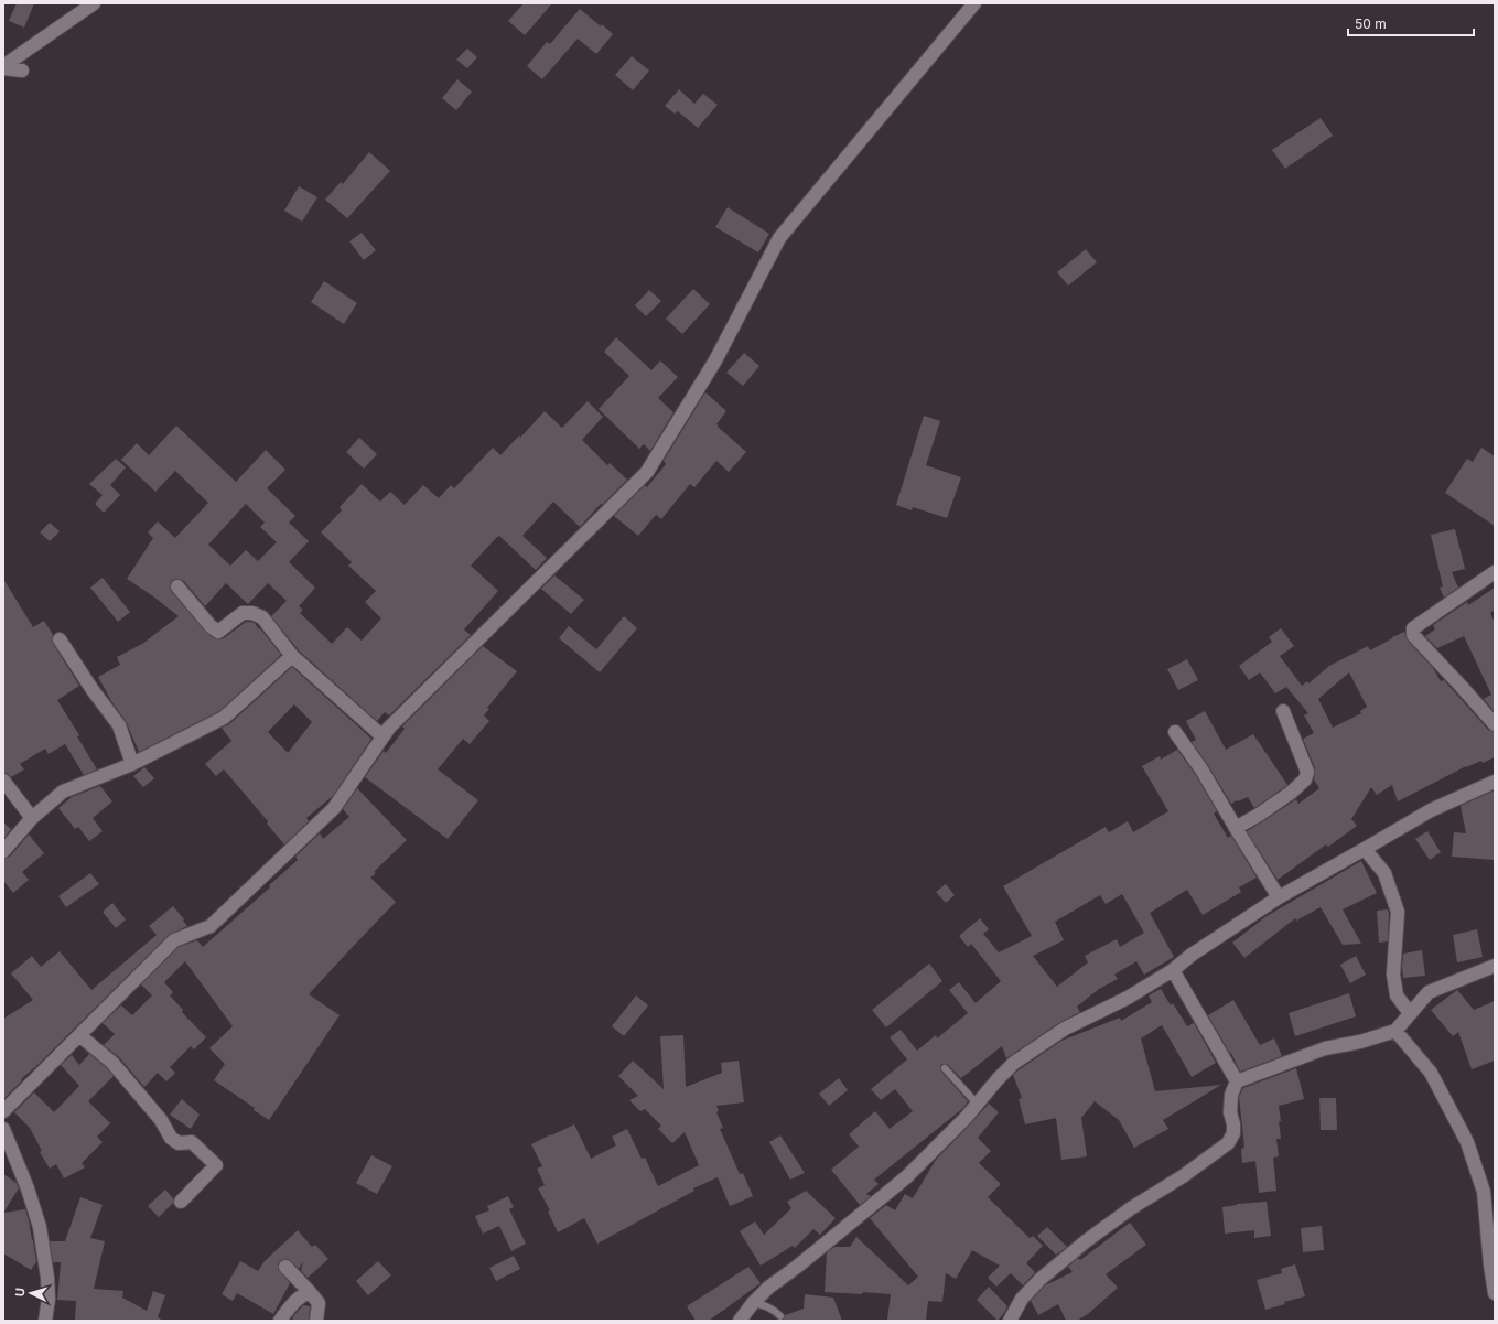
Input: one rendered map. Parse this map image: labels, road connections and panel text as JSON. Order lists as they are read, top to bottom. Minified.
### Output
{"scale_bar":"50 m","north":"left"}
